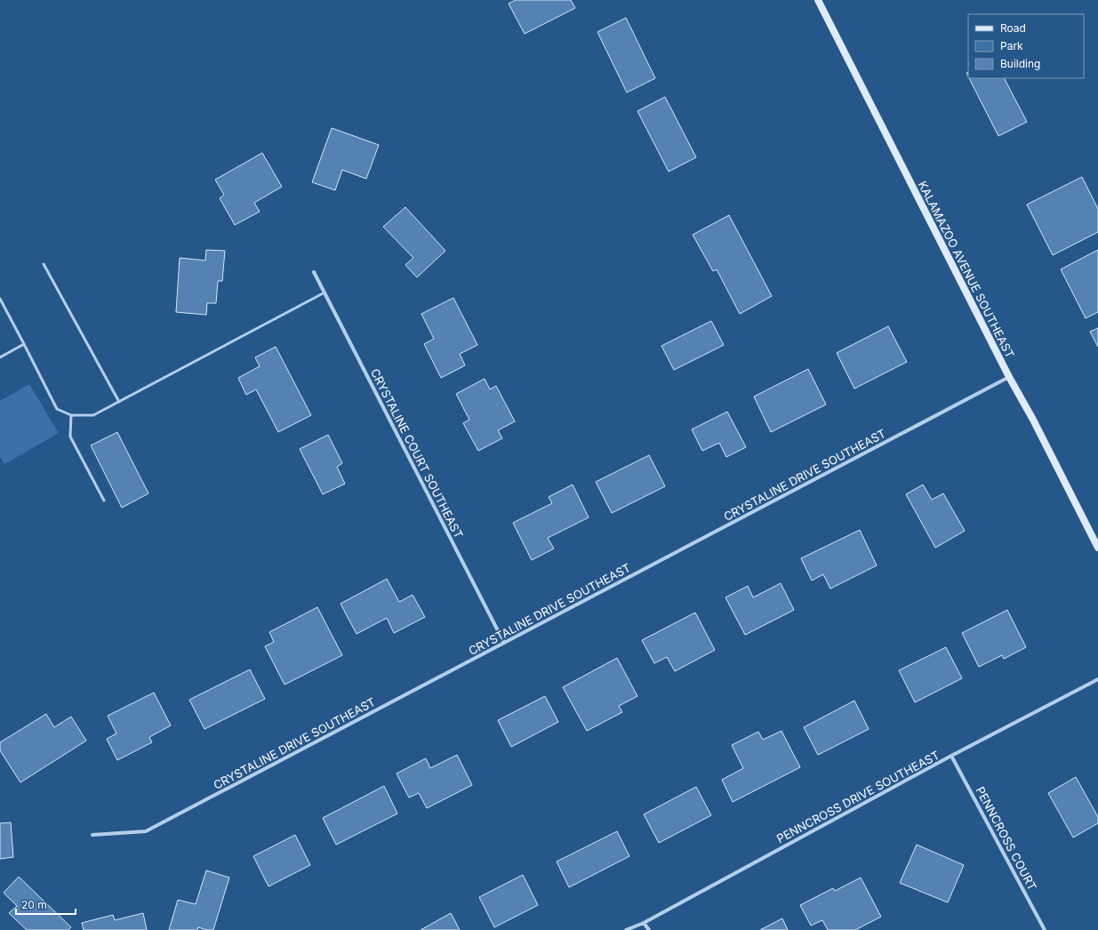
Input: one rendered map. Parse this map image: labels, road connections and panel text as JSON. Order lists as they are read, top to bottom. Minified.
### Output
{"streets":{"street":["KALAMAZOO AVENUE SOUTHEAST","CRYSTALINE COURT SOUTHEAST","CRYSTALINE DRIVE SOUTHEAST","PENNCROSS DRIVE SOUTHEAST","PENNCROSS COURT"]},"crossings":[["KALAMAZOO AVENUE SOUTHEAST","CRYSTALINE DRIVE SOUTHEAST"],["CRYSTALINE COURT SOUTHEAST","CRYSTALINE DRIVE SOUTHEAST"],["PENNCROSS DRIVE SOUTHEAST","PENNCROSS COURT"]],"legend":["Road","Park","Building"],"scale_bar":"20 m"}
